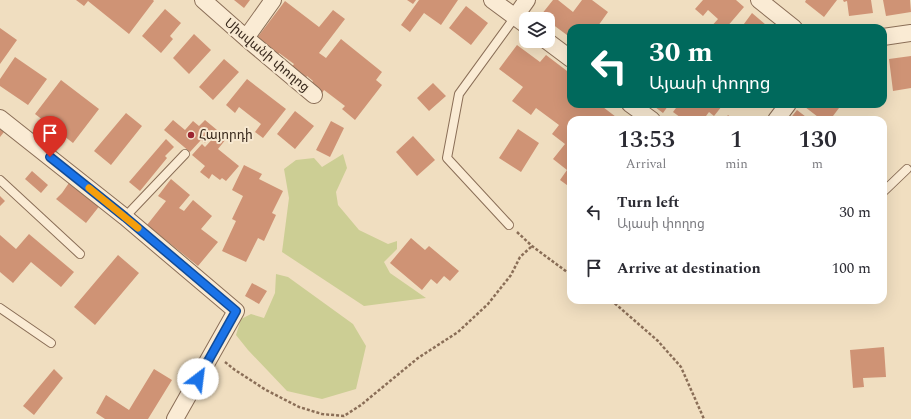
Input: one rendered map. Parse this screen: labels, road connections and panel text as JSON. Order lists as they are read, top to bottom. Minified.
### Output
{"streets":{"street":["Սիսվանի փողոց"]},"places":["Հայորդի"],"page":{"turn":["30 m","Այասի փողոց"],"eta":["13:53","Arrival","1","min","130","m"],"list":[{"name":"Turn left","note":"Այասի փողոց","value":"30 m"},{"name":"Arrive at destination","value":"100 m"}]}}
